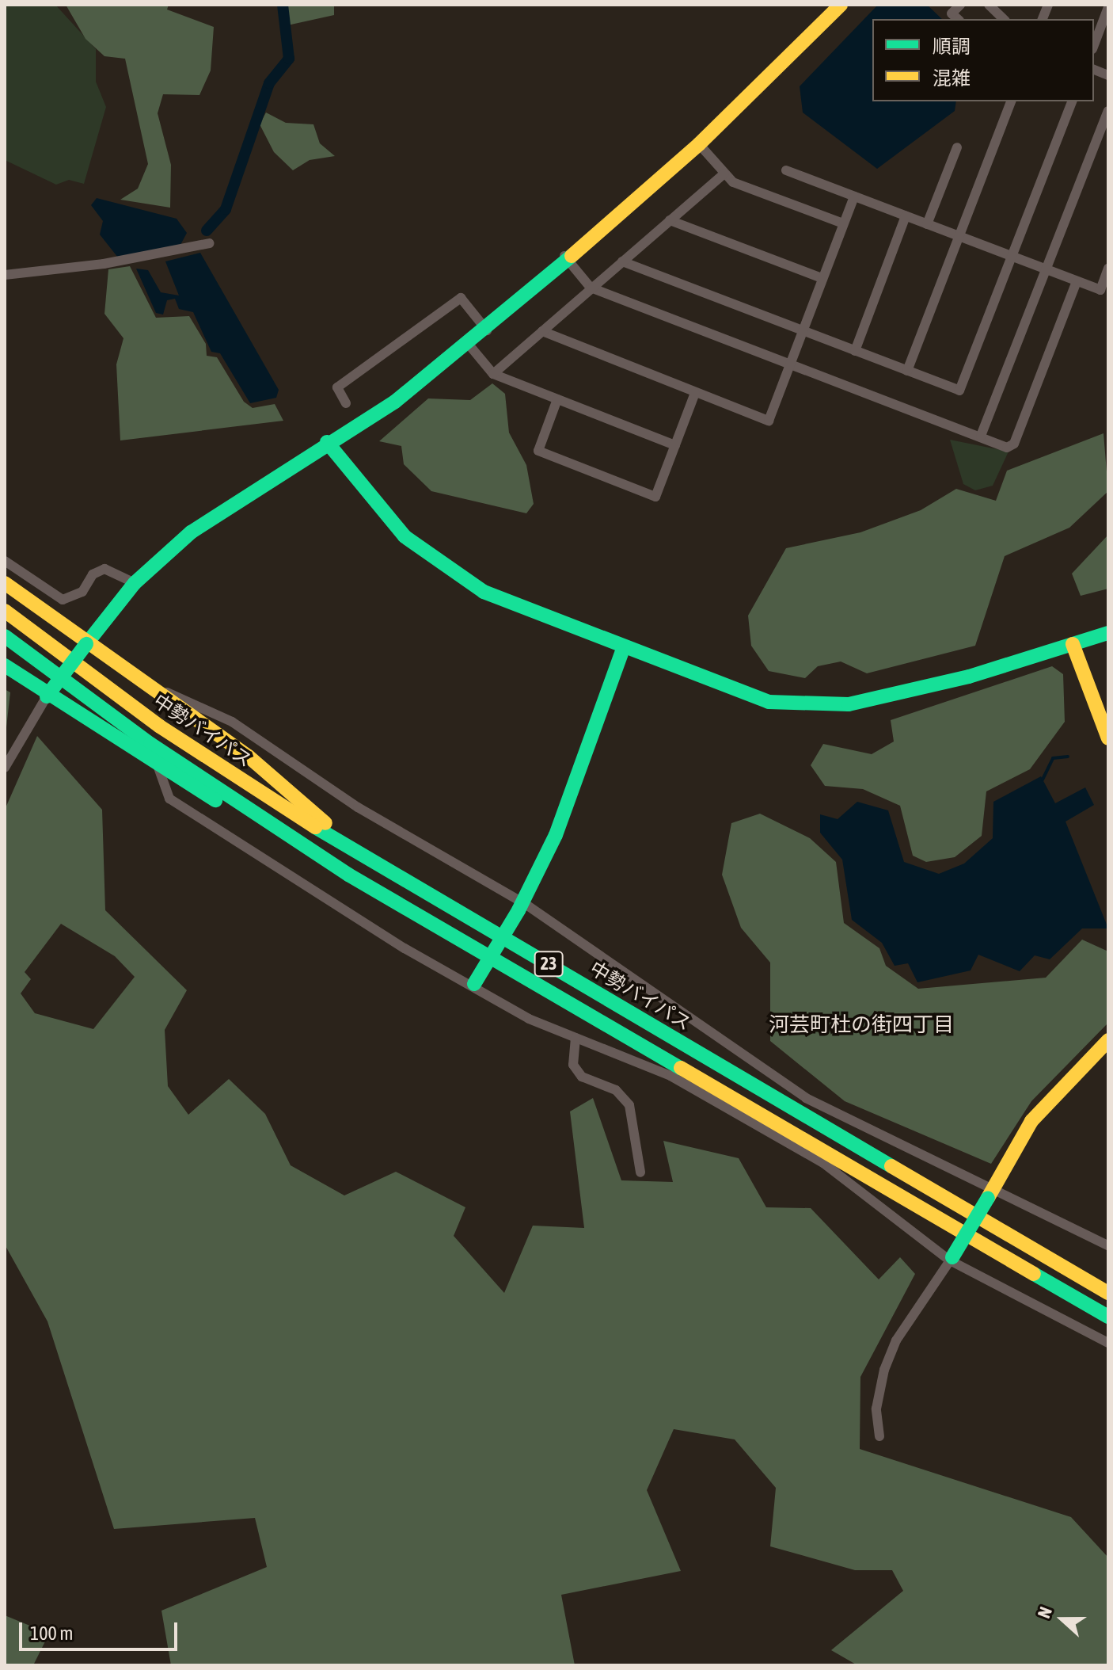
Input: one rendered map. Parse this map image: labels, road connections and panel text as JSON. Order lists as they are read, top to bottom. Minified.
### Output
{"streets":{"main road":["中勢バイパス","23"]},"districts":["河芸町杜の街四丁目"],"legend":["順調","混雑"],"scale_bar":"100 m","north":"left"}
